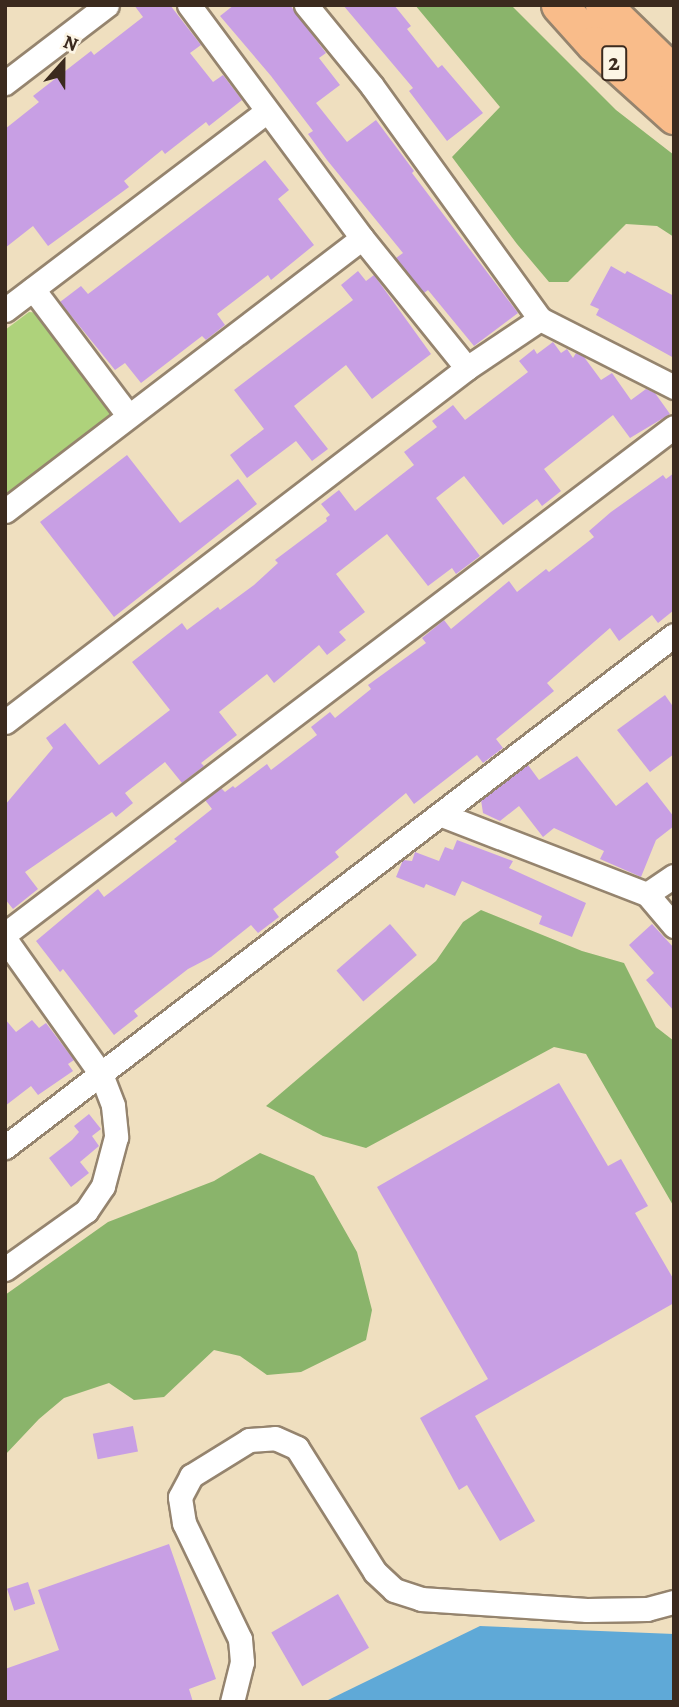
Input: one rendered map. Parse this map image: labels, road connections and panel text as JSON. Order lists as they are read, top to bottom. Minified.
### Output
{"streets":{"highway":["2"]},"north":"top"}
